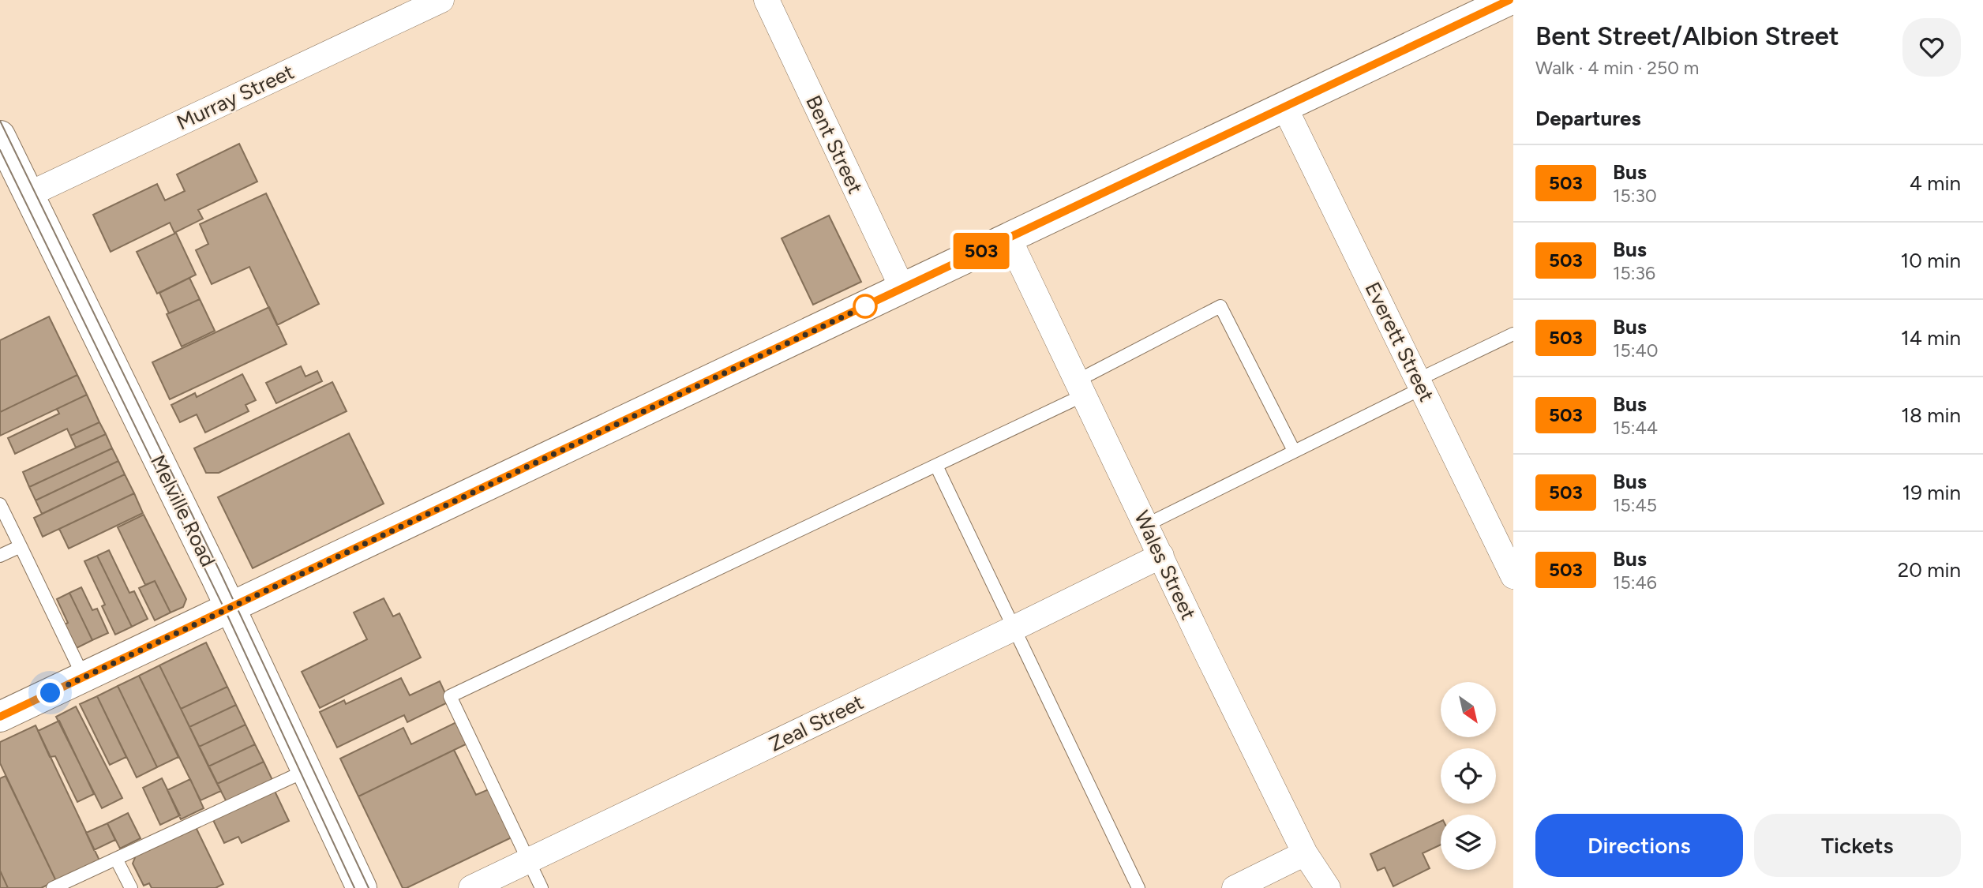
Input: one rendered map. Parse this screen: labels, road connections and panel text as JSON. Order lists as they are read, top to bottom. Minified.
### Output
{"streets":{"street":["Murray Street","Bent Street","Everett Street","Melville Road","Wales Street","Zeal Street"]},"crossings":[["Murray Street","Melville Road"],["Wales Street","Zeal Street"]],"lines":["bus line 503"],"north":"bottom right","page":{"on_map":"503","heading":[["Bent Street/Albion Street","Walk · 4 min · 250 m"],"Departures"],"list":[{"mark":"503","name":"Bus","note":"15:30","value":"4 min"},{"mark":"503","name":"Bus","note":"15:36","value":"10 min"},{"mark":"503","name":"Bus","note":"15:40","value":"14 min"},{"mark":"503","name":"Bus","note":"15:44","value":"18 min"},{"mark":"503","name":"Bus","note":"15:45","value":"19 min"},{"mark":"503","name":"Bus","note":"15:46","value":"20 min"}],"buttons":["Directions","Tickets"]}}
